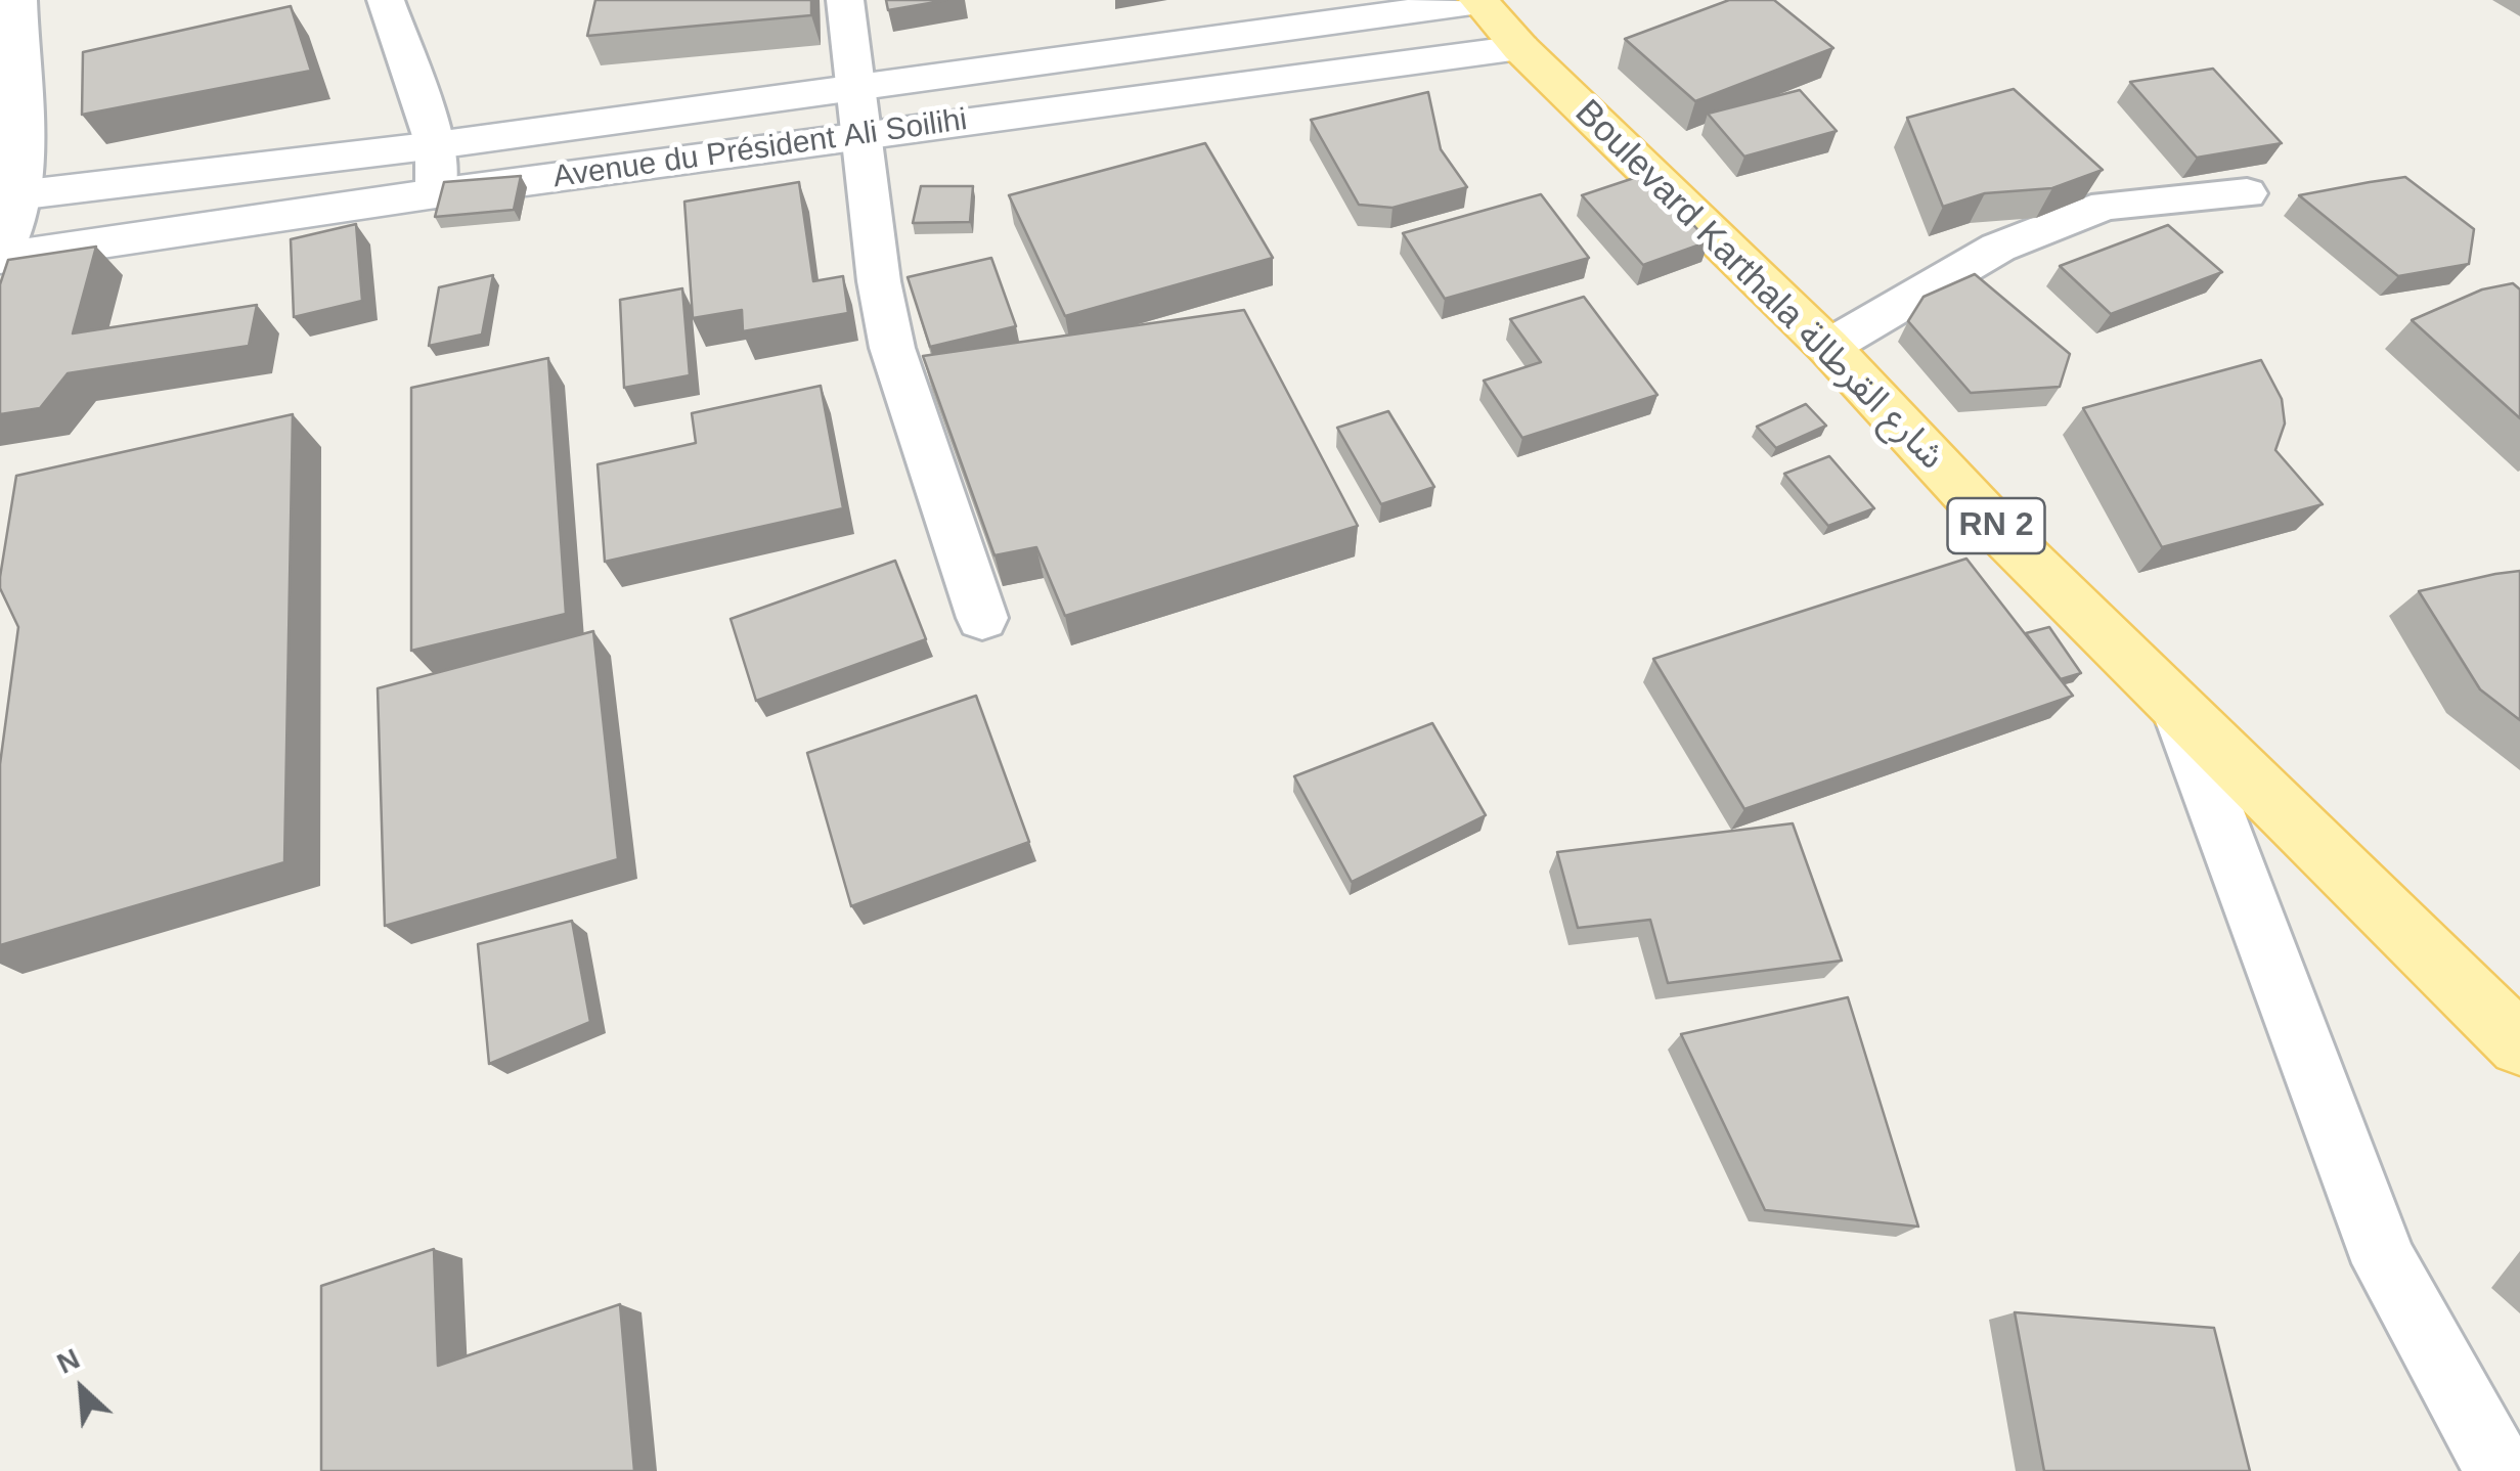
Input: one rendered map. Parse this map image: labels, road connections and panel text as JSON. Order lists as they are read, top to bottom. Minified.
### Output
{"streets":{"main road":["Boulevard Karthala شارع القرطالة","RN 2"],"street":["Avenue du Président Ali Soilihi"]},"crossings":[["Avenue du Président Ali Soilihi","Boulevard Karthala شارع القرطالة"]],"north":"top left"}
